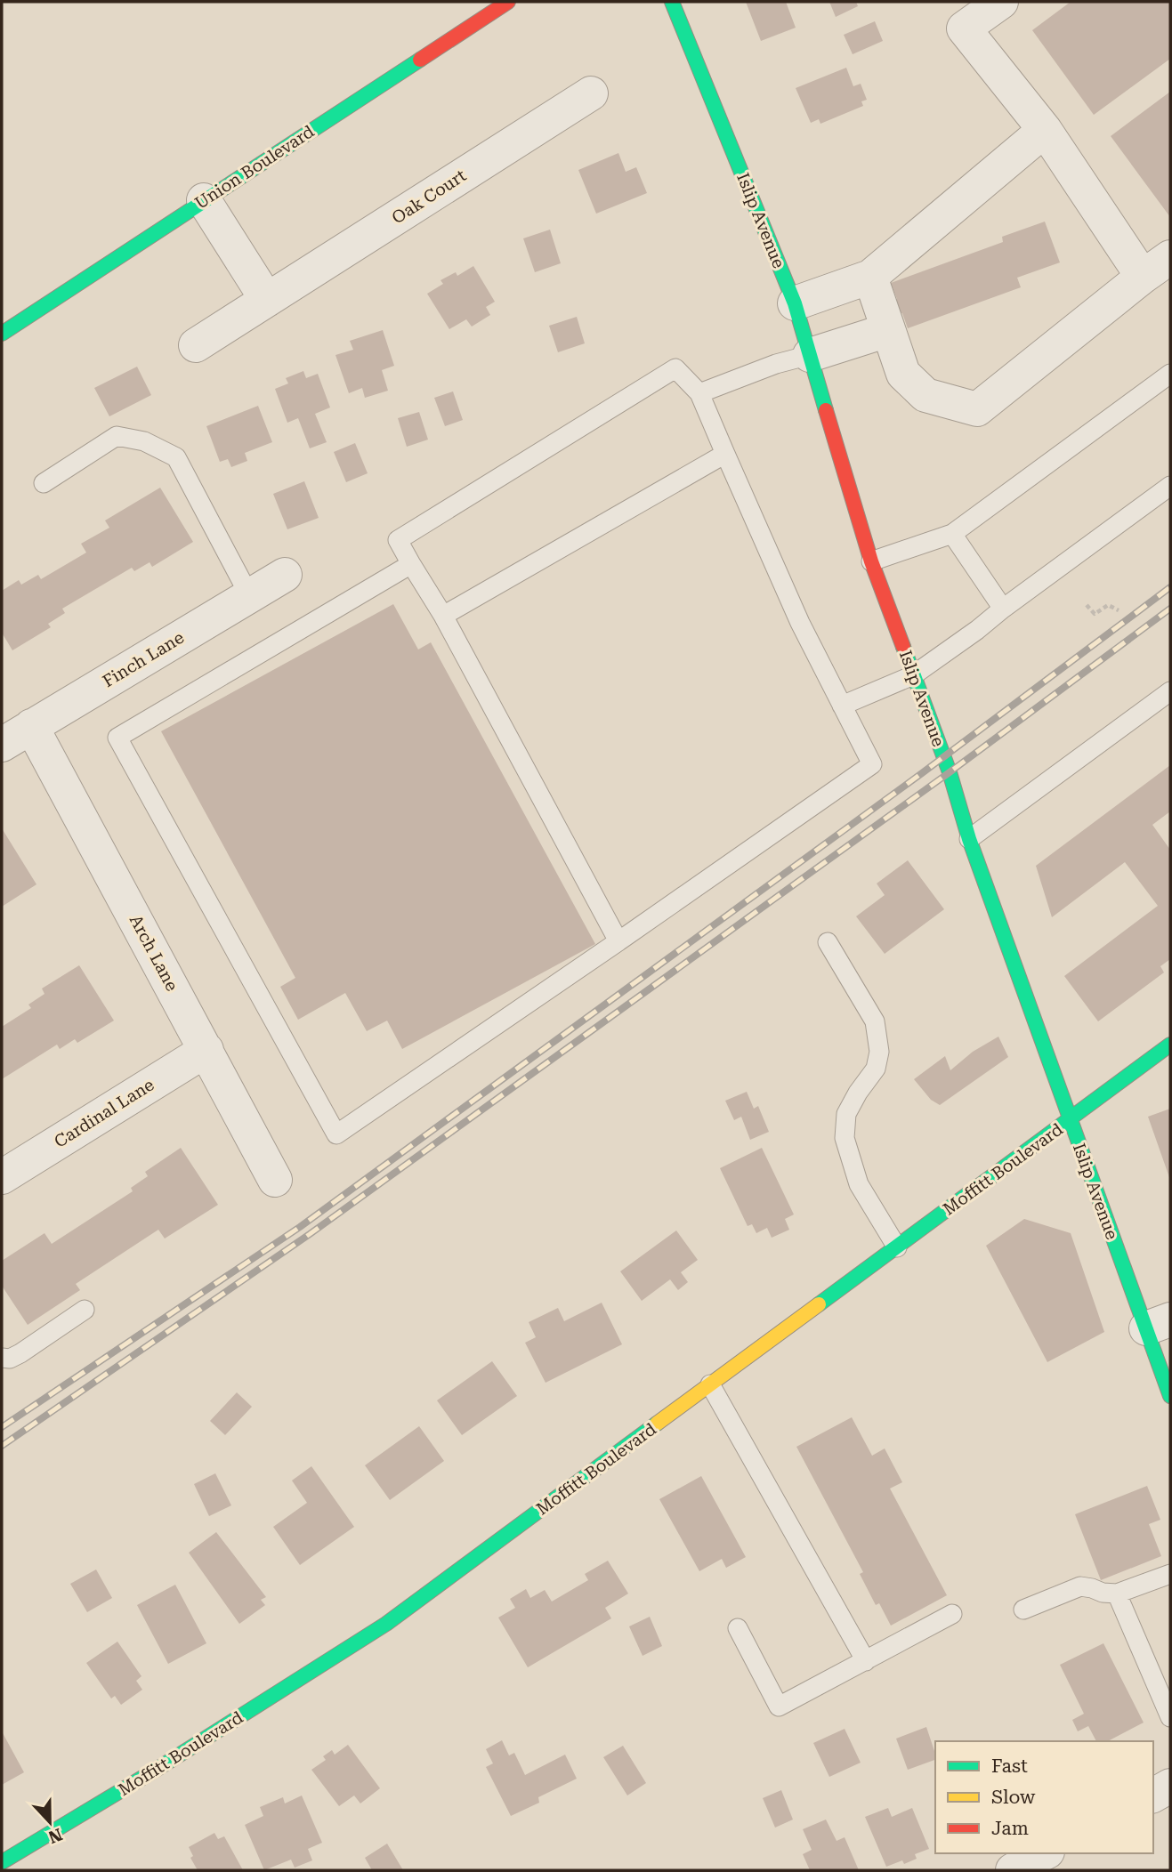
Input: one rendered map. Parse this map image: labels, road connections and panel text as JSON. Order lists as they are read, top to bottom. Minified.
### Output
{"streets":{"main road":["Union Boulevard","Islip Avenue","Moffitt Boulevard"],"street":["Oak Court","Finch Lane","Arch Lane","Cardinal Lane"]},"crossings":[["Islip Avenue","Moffitt Boulevard"],["Finch Lane","Arch Lane"],["Arch Lane","Cardinal Lane"]],"legend":["Fast","Slow","Jam"],"north":"bottom"}
